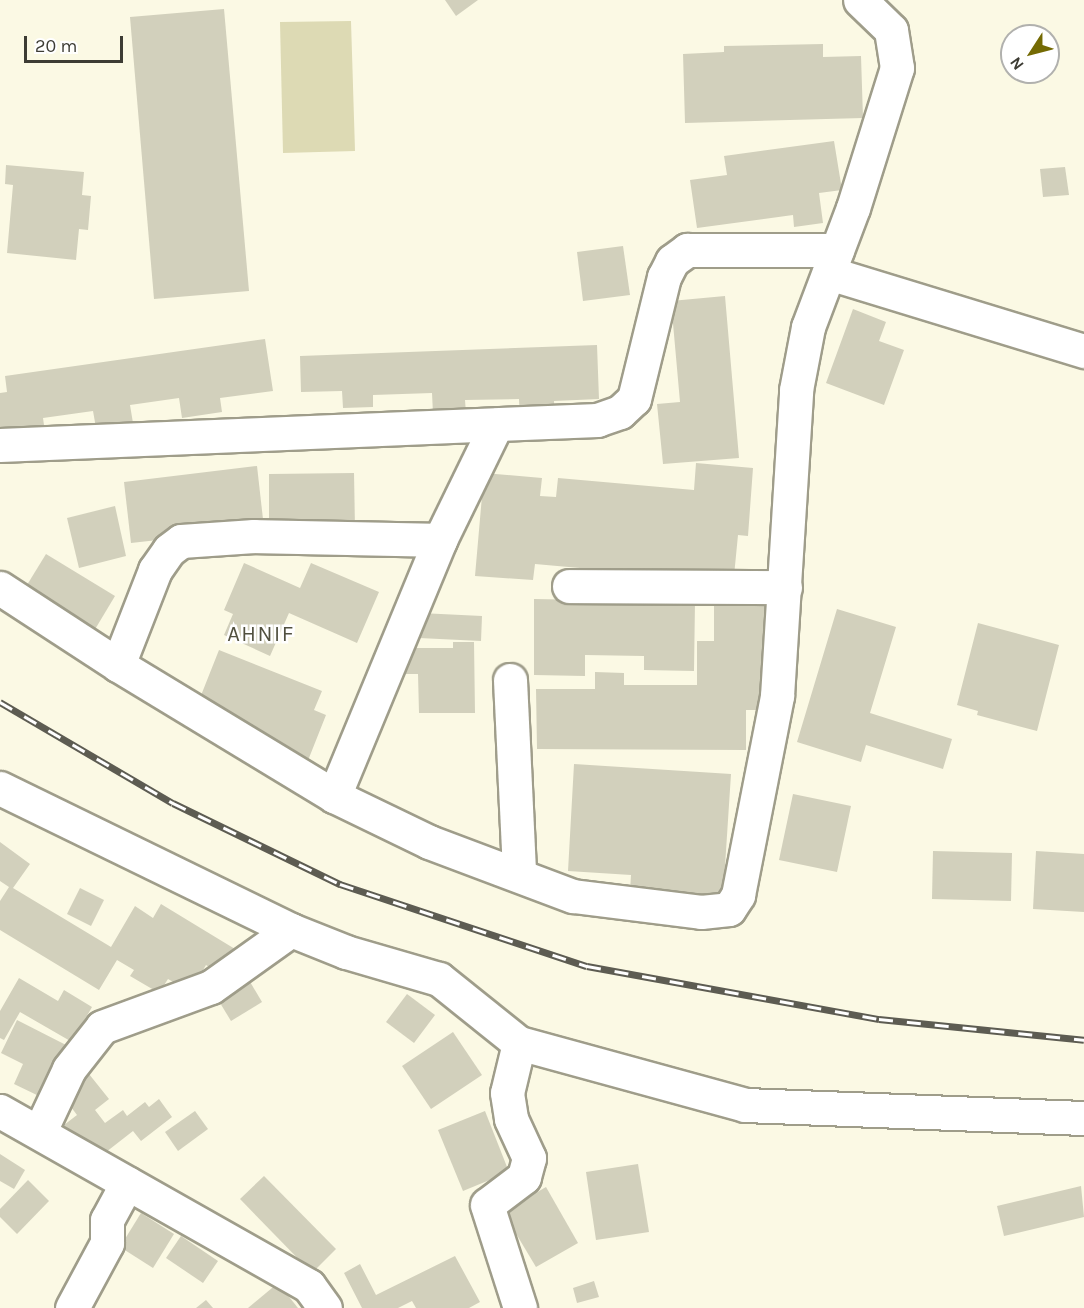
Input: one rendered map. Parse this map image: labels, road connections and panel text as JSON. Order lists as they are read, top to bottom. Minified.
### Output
{"districts":["AHNIF"],"scale_bar":"20 m","north":"bottom left"}
